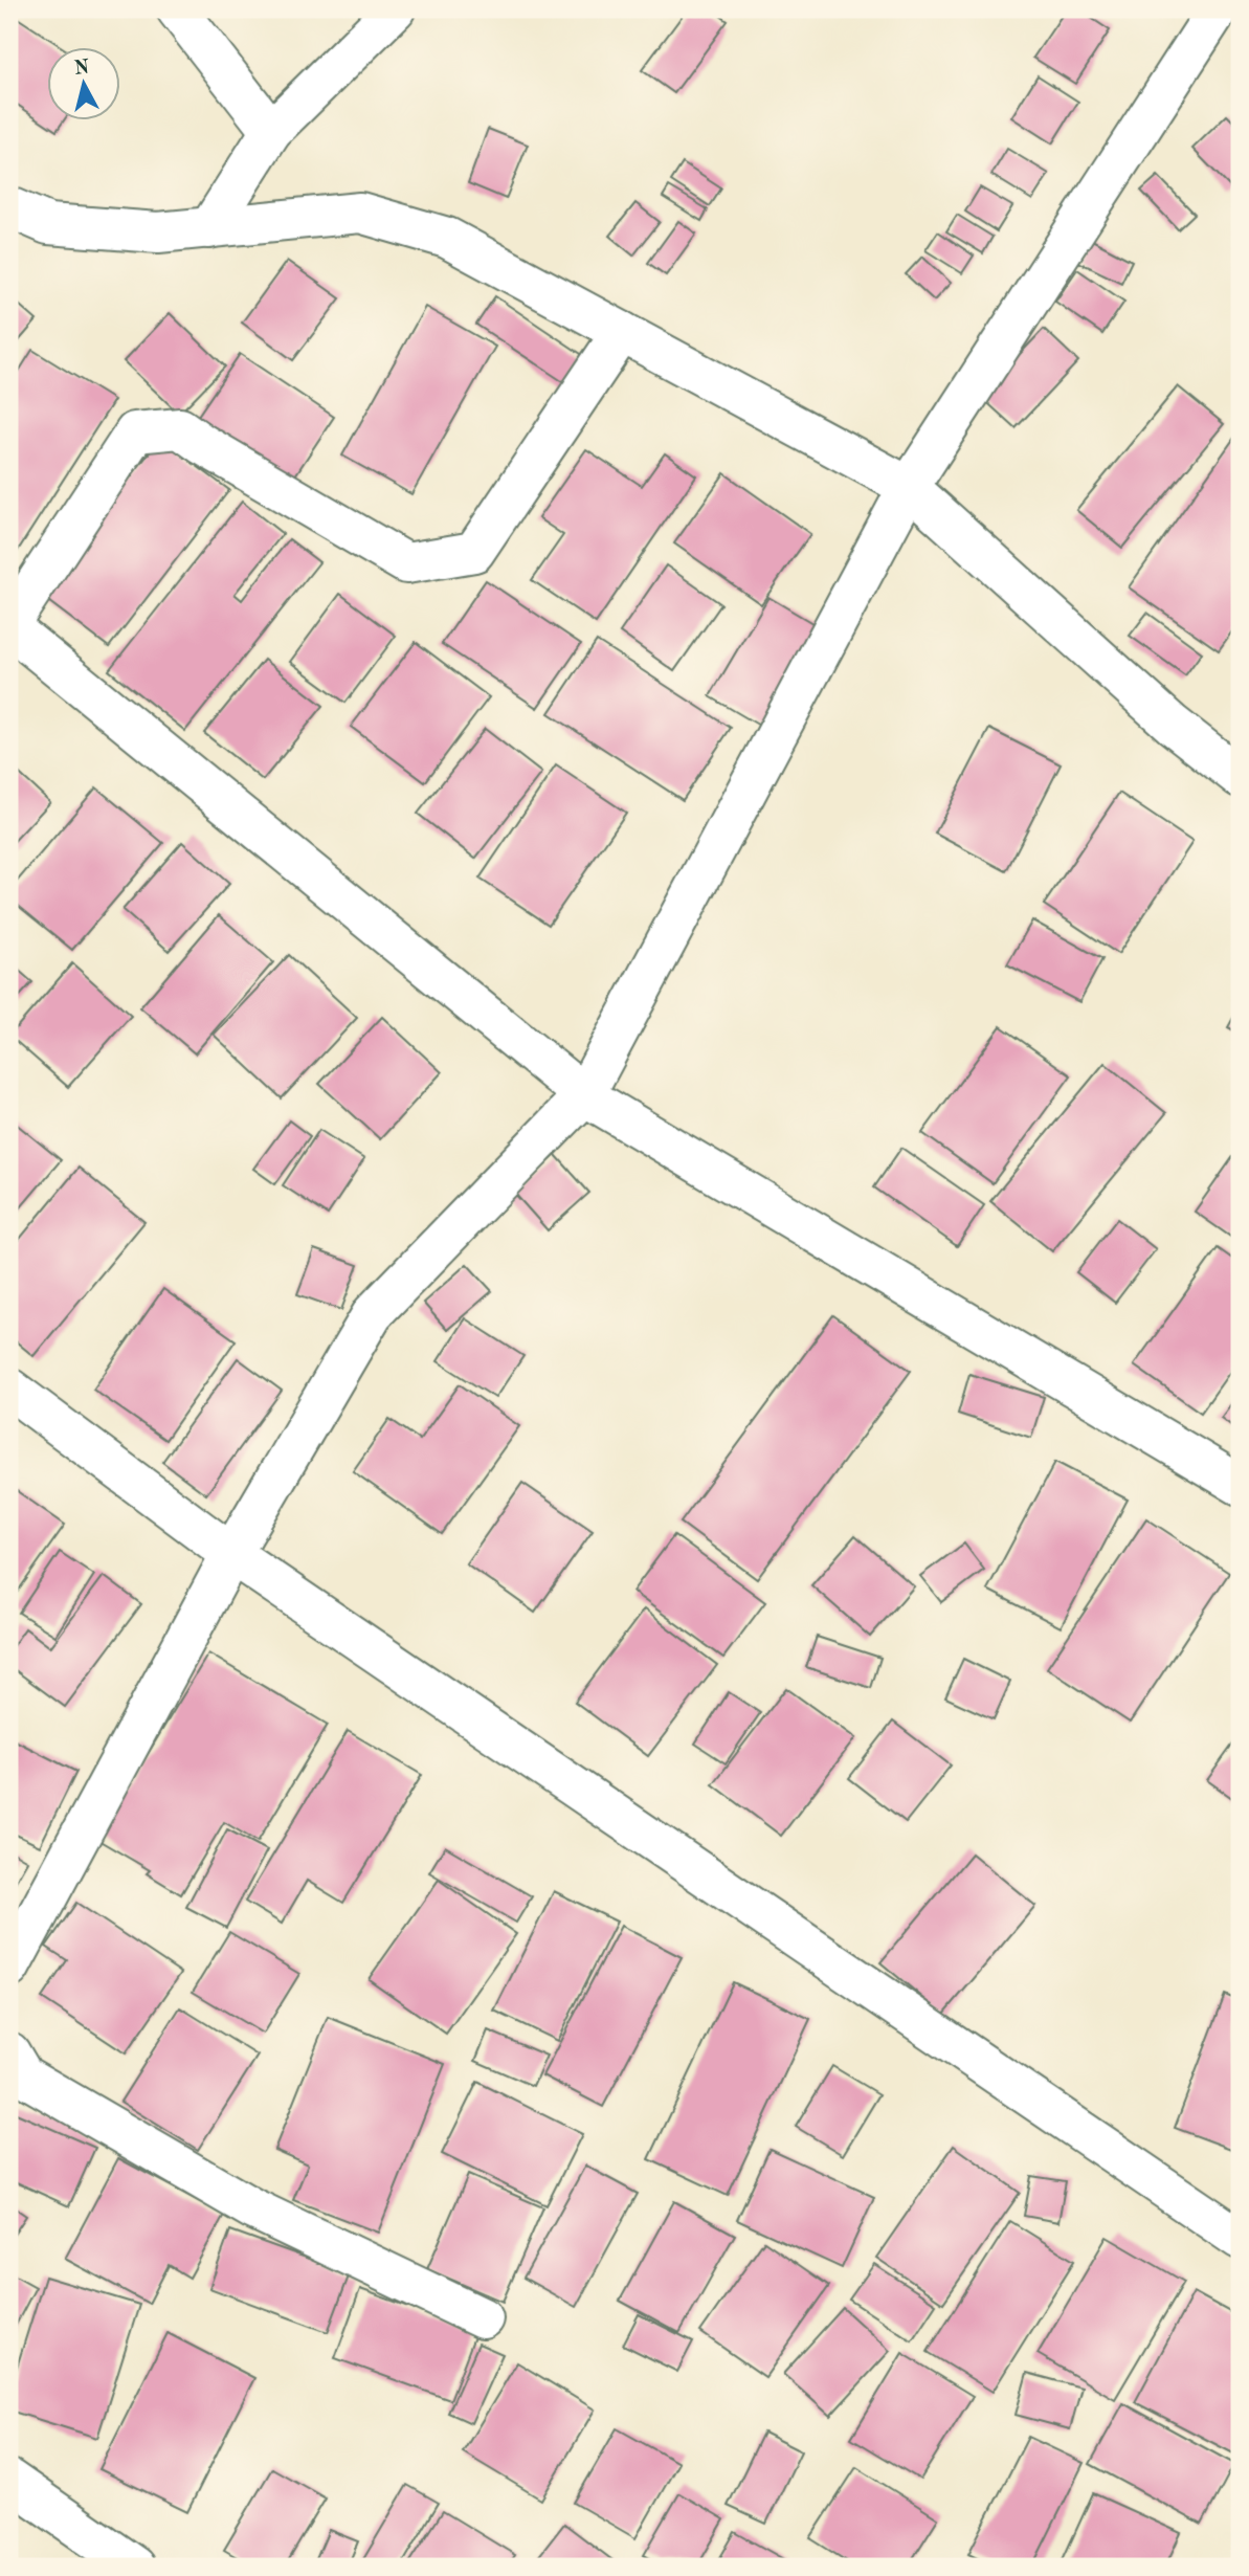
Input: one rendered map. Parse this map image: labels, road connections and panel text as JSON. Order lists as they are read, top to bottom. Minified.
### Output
{"north":"top"}
